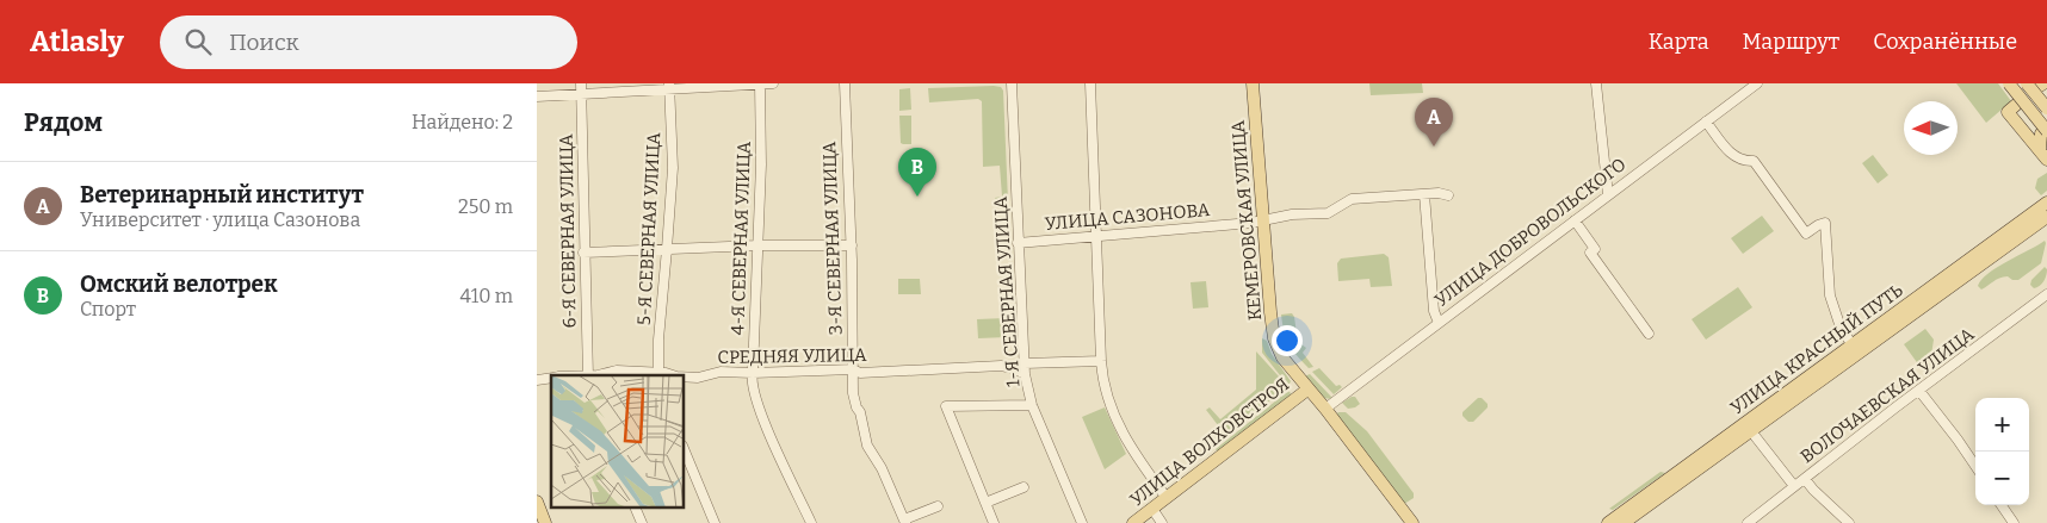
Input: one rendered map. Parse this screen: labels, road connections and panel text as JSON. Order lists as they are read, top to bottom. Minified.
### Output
{"streets":{"main road":["КЕМЕРОВСКАЯ УЛИЦА","УЛИЦА КРАСНЫЙ ПУТЬ","УЛИЦА ВОЛХОВСТРОЯ"],"street":["УЛИЦА САЗОНОВА","5-Я СЕВЕРНАЯ УЛИЦА","6-Я СЕВЕРНАЯ УЛИЦА","УЛИЦА ДОБРОВОЛЬСКОГО","4-Я СЕВЕРНАЯ УЛИЦА","3-Я СЕВЕРНАЯ УЛИЦА","1-Я СЕВЕРНАЯ УЛИЦА","СРЕДНЯЯ УЛИЦА","ВОЛОЧАЕВСКАЯ УЛИЦА"]},"crossings":[["УЛИЦА САЗОНОВА","КЕМЕРОВСКАЯ УЛИЦА"],["УЛИЦА САЗОНОВА","1-Я СЕВЕРНАЯ УЛИЦА"],["КЕМЕРОВСКАЯ УЛИЦА","УЛИЦА ДОБРОВОЛЬСКОГО"],["КЕМЕРОВСКАЯ УЛИЦА","УЛИЦА ВОЛХОВСТРОЯ"],["5-Я СЕВЕРНАЯ УЛИЦА","СРЕДНЯЯ УЛИЦА"],["4-Я СЕВЕРНАЯ УЛИЦА","СРЕДНЯЯ УЛИЦА"],["3-Я СЕВЕРНАЯ УЛИЦА","СРЕДНЯЯ УЛИЦА"],["1-Я СЕВЕРНАЯ УЛИЦА","СРЕДНЯЯ УЛИЦА"]],"north":"left","page":{"header":"Atlasly","search":"Поиск","nav":["Карта","Маршрут","Сохранённые"],"heading":["Рядом","Найдено: 2"],"pins":["A","B"],"list":[{"mark":"A","name":"Ветеринарный институт","note":"Университет · улица Сазонова","value":"250 m"},{"mark":"B","name":"Омский велотрек","note":"Спорт","value":"410 m"}],"map_buttons":["+","−"]}}
